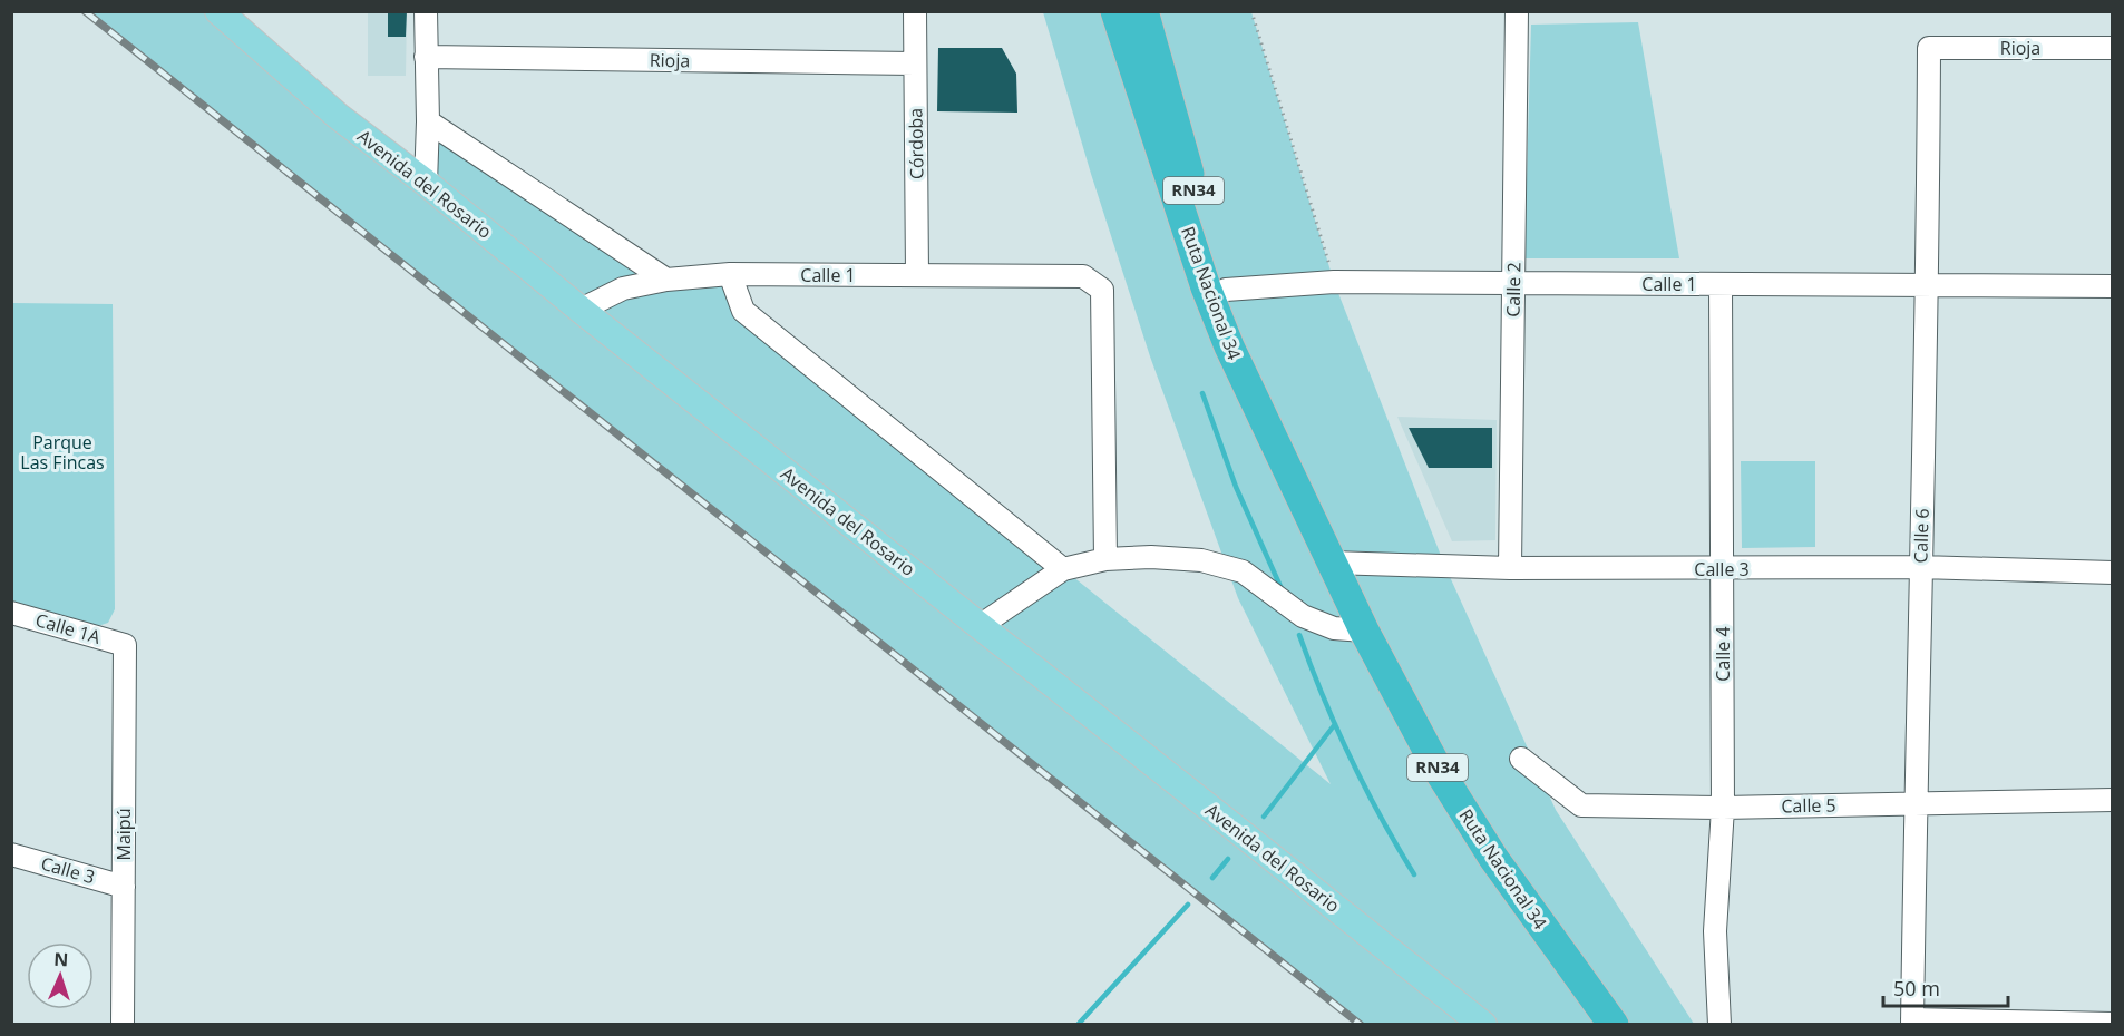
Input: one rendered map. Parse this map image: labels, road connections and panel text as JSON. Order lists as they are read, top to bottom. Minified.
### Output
{"streets":{"highway":["RN34","Ruta Nacional 34"],"main road":["Avenida del Rosario"],"street":["Rioja","Córdoba","Calle 1","Calle 2","Calle 6","Calle 3","Calle 1A","Calle 4","Calle 5","Maipú"]},"crossings":[["Rioja","Córdoba"],["Rioja","Calle 6"],["Córdoba","Calle 1"],["Avenida del Rosario","Calle 1"],["RN34","Ruta Nacional 34"],["Calle 1","Calle 2"],["Calle 1","Ruta Nacional 34"],["Calle 1","Calle 6"],["Calle 1","Calle 4"],["Calle 2","Calle 3"],["Ruta Nacional 34","Calle 3"],["Calle 6","Calle 3"],["Calle 6","Calle 5"],["Calle 3","Calle 4"],["Calle 3","Maipú"],["Calle 1A","Maipú"],["Calle 4","Calle 5"]],"parks":["Parque Las Fincas"],"scale_bar":"50 m","north":"top"}
